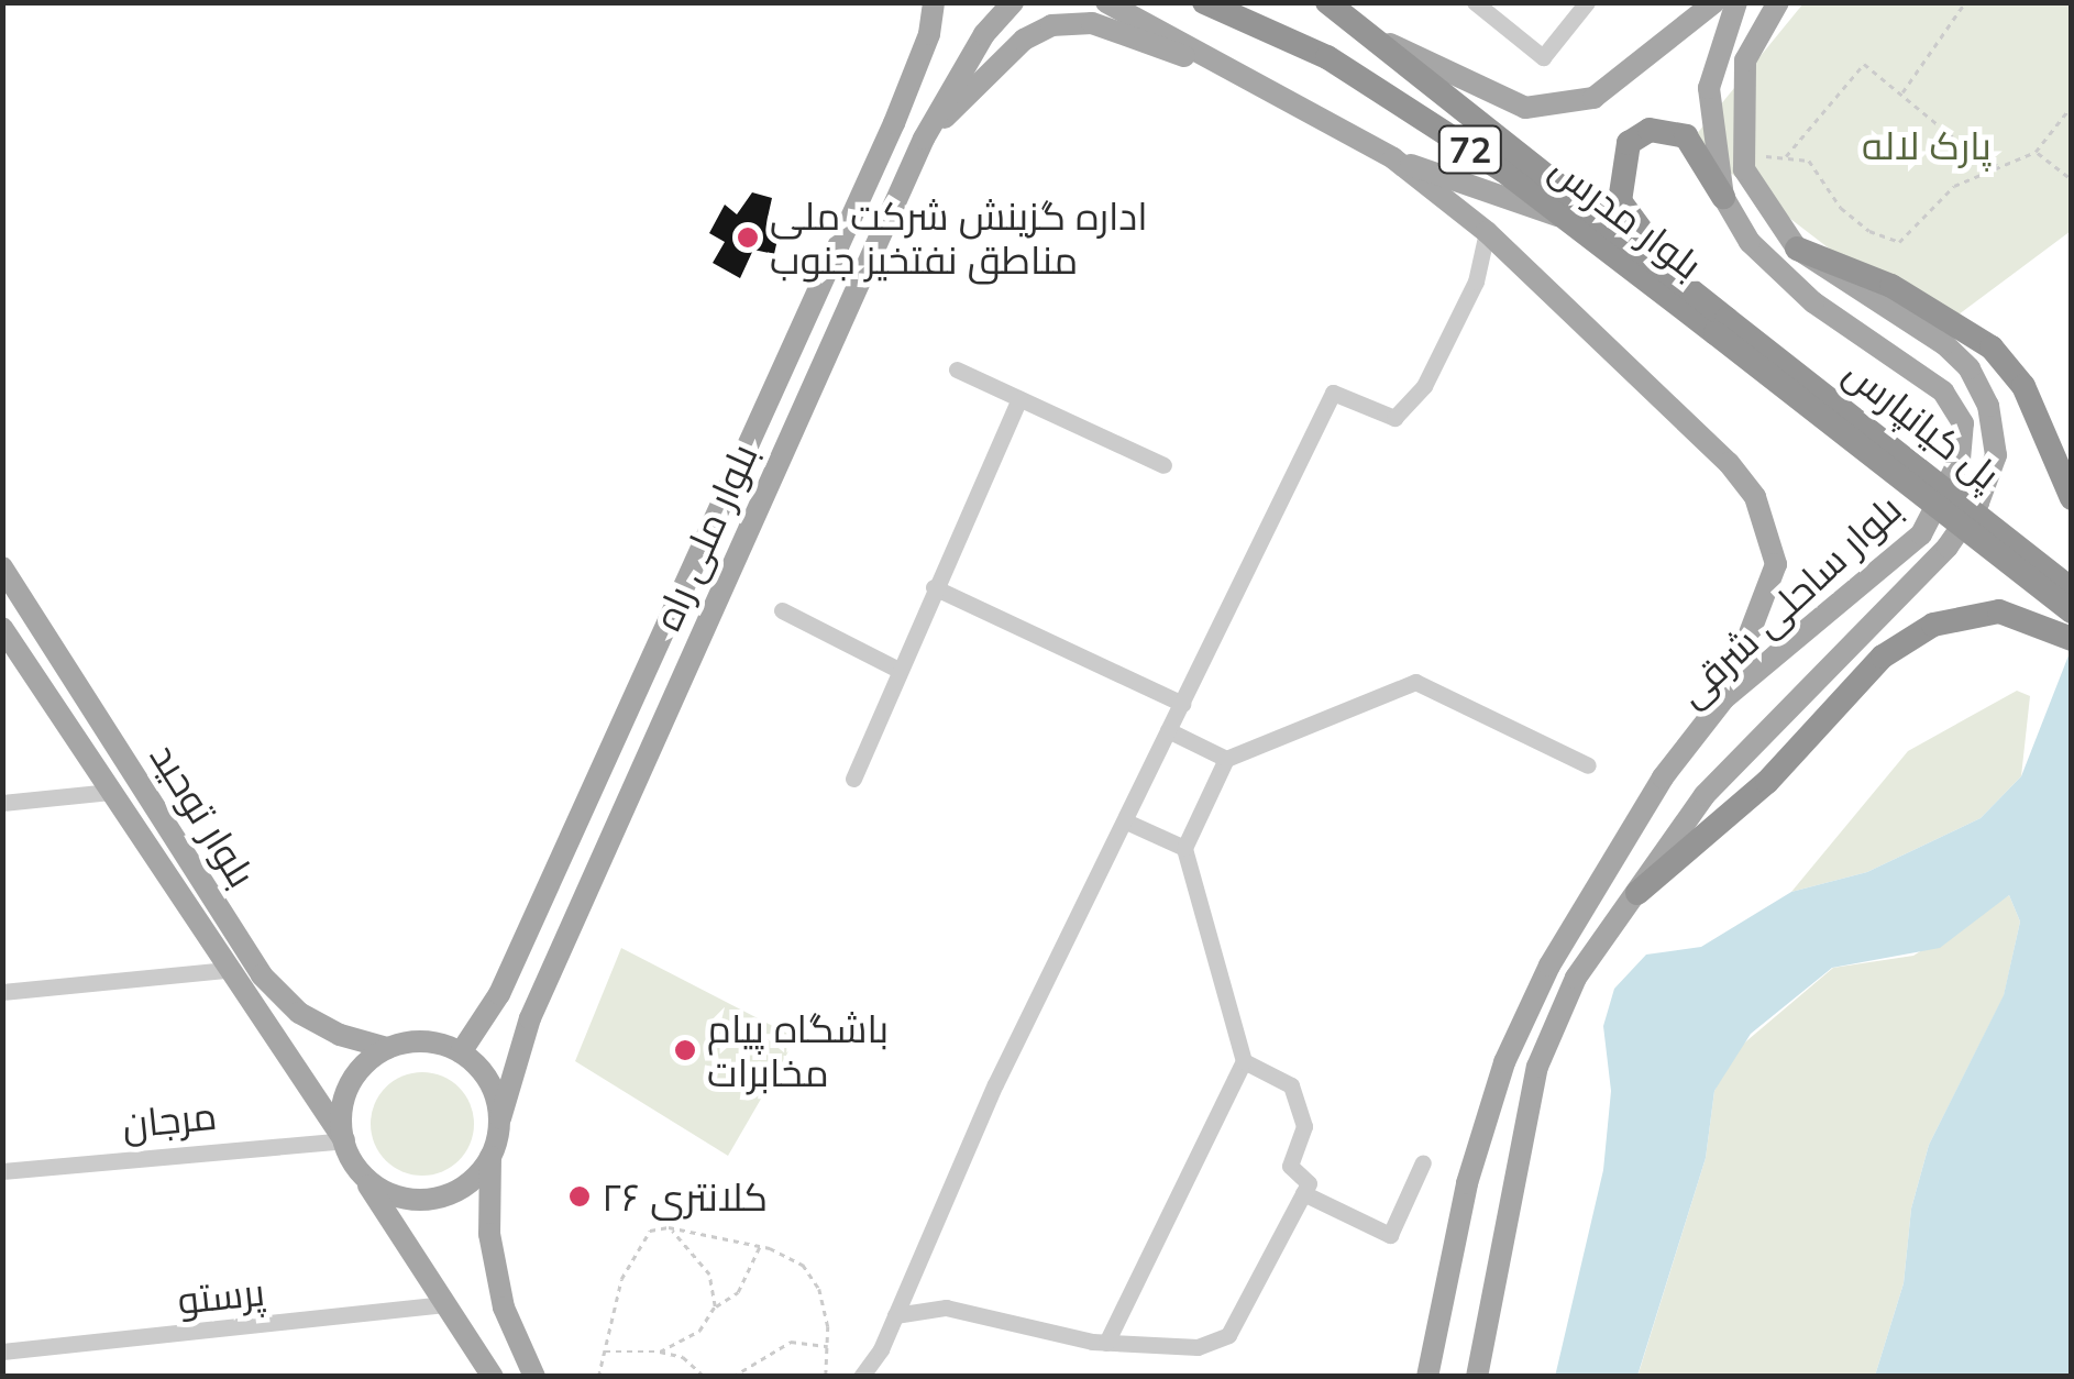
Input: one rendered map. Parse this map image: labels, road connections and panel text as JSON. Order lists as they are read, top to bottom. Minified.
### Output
{"streets":{"highway":["72","بلوار مدرس","پل کیانپارس"],"main road":["بلوار ملی راه","بلوار ساحلی شرقی","بلوار توحید"],"street":["مرجان","پرستو"]},"crossings":[["72","بلوار مدرس"],["72","پل کیانپارس"],["بلوار مدرس","پل کیانپارس"],["بلوار ملی راه","بلوار توحید"],["بلوار ملی راه","مرجان"],["بلوار توحید","مرجان"]],"parks":["پارک لاله"],"places":["اداره گزینش شرکت ملی مناطق نفتخیز جنوب","باشگاه پیام مخابرات","کلانتری ۲۶"]}
